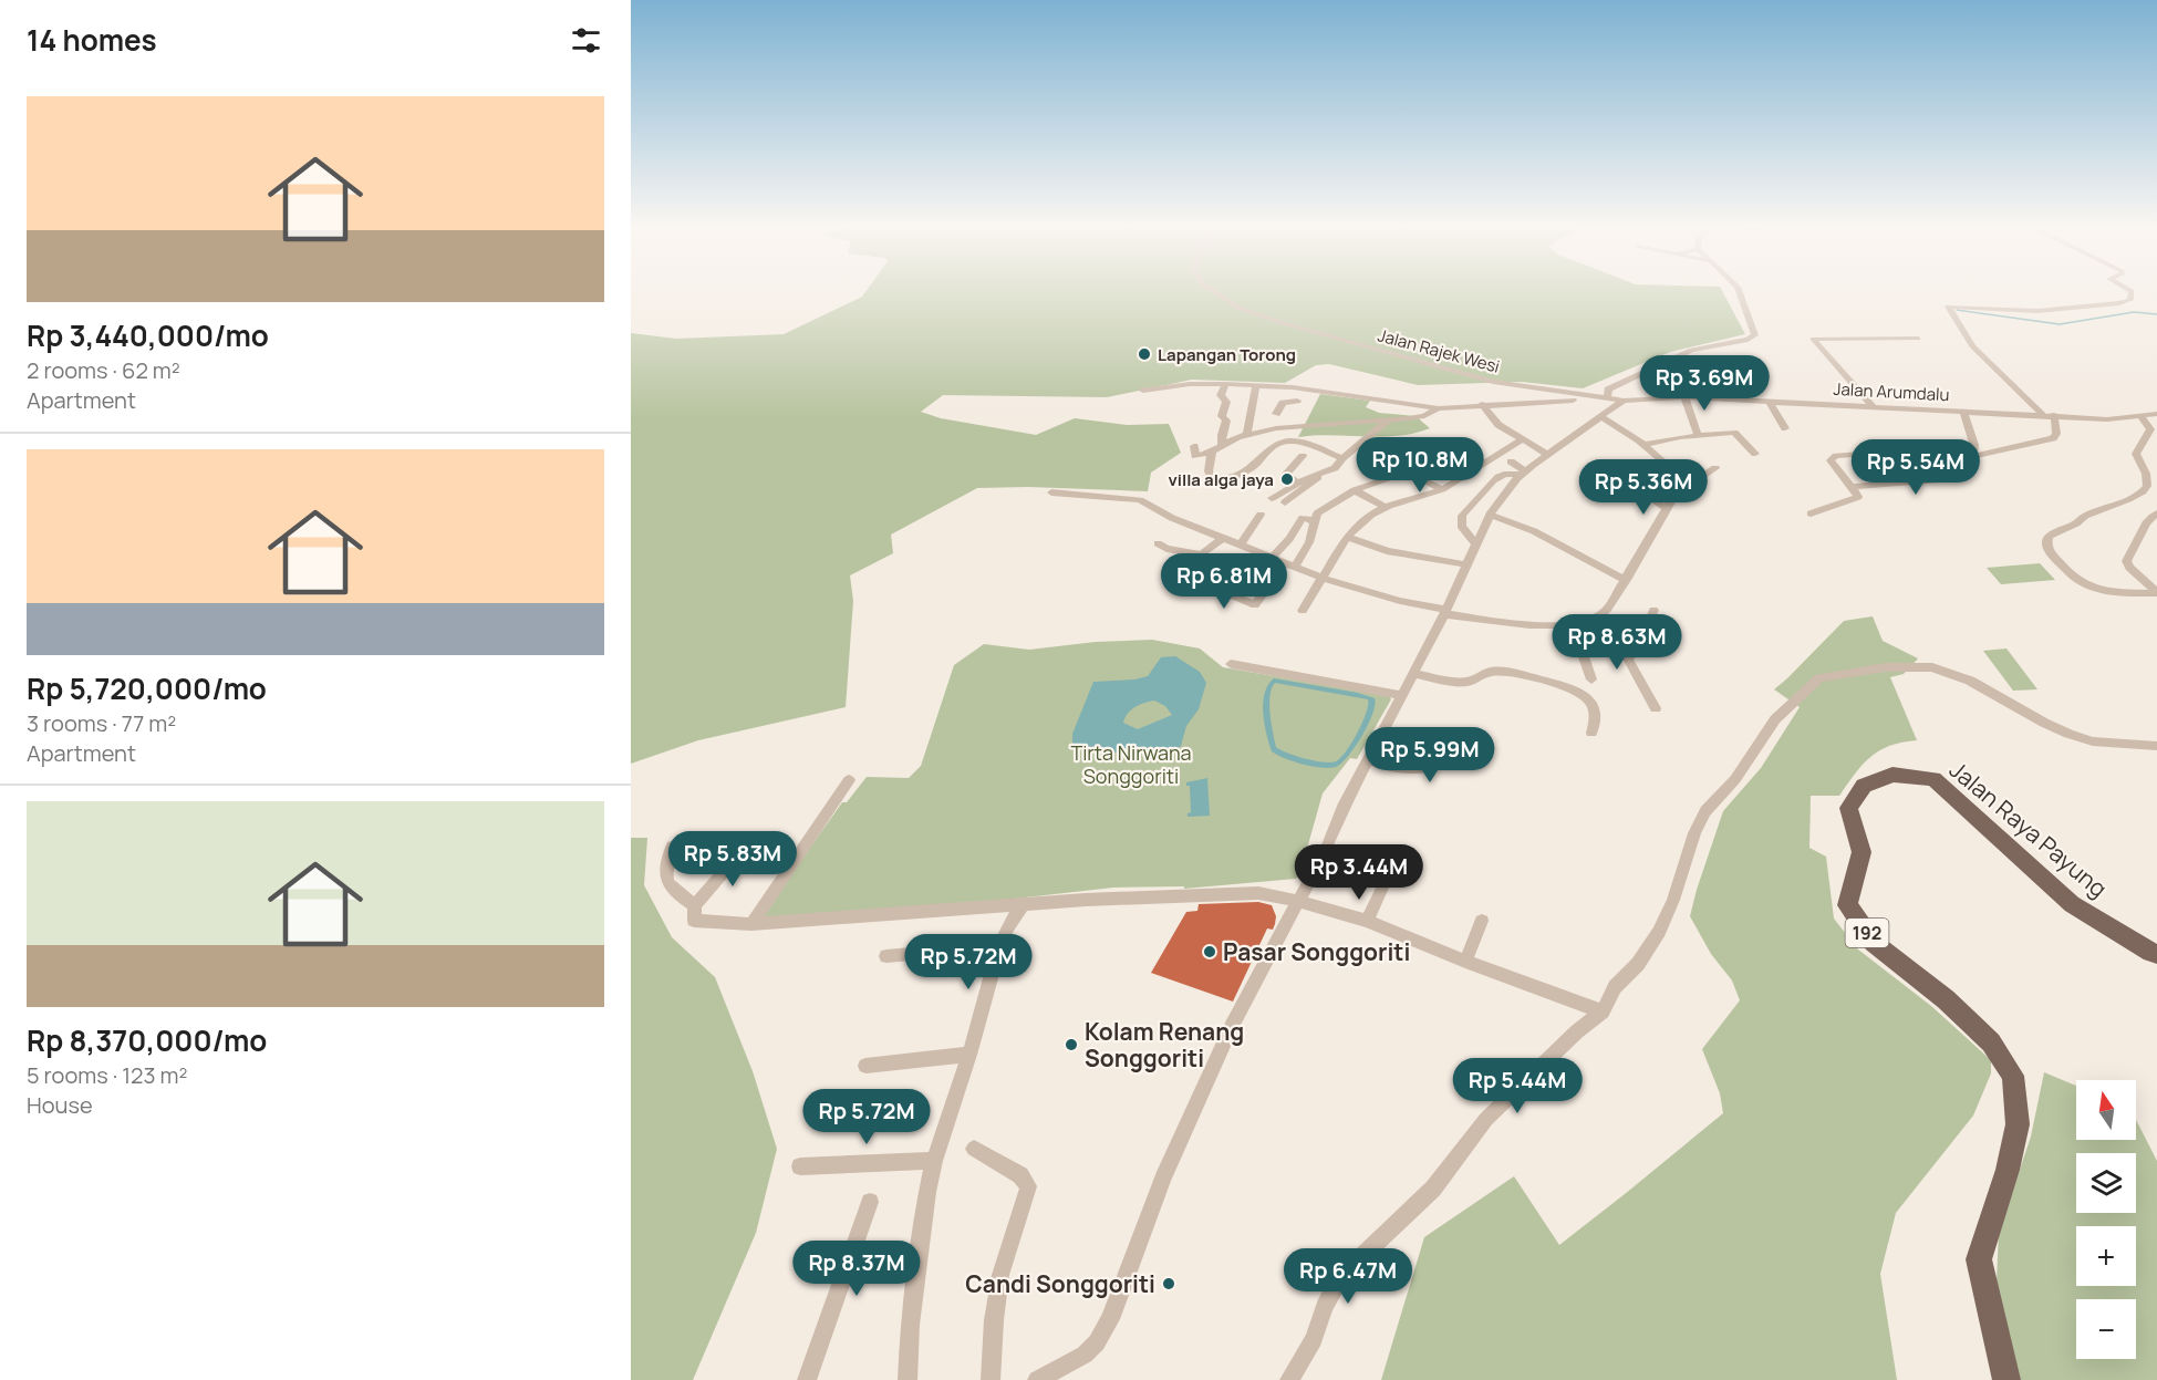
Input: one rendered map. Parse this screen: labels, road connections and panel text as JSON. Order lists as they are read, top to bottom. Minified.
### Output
{"streets":{"main road":["Jalan Raya Payung","192"],"street":["Jalan Rajek Wesi","Jalan Arumdalu"]},"crossings":[["Jalan Rajek Wesi","Jalan Arumdalu"]],"parks":["Tirta Nirwana Songgoriti"],"places":["Lapangan Torong","villa alga jaya","Pasar Songgoriti","Kolam Renang Songgoriti","Candi Songgoriti"],"north":"top","page":{"heading":"14 homes","list":[{"name":"Rp 3,440,000/mo","note":"2 rooms · 62 m² · Apartment"},{"name":"Rp 5,720,000/mo","note":"3 rooms · 77 m² · Apartment"},{"name":"Rp 8,370,000/mo","note":"5 rooms · 123 m² · House"}],"price":["Rp 3.69M","Rp 10.8M","Rp 5.54M","Rp 5.36M","Rp 6.81M","Rp 8.63M","Rp 5.99M","Rp 5.83M","Rp 3.44M","Rp 5.72M","Rp 5.44M","Rp 5.72M","Rp 8.37M","Rp 6.47M"],"map_buttons":["+","−"]}}
